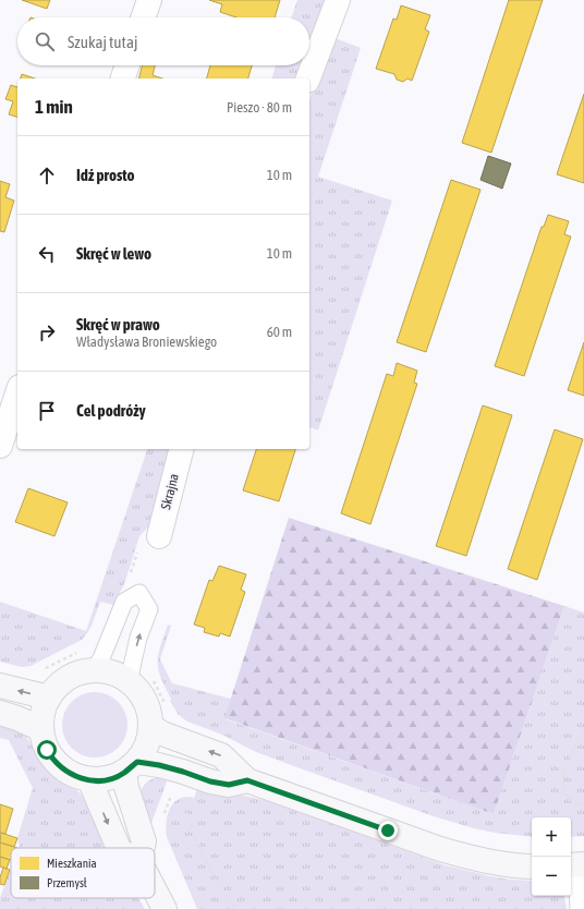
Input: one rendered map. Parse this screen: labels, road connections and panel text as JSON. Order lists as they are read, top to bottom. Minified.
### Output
{"streets":{"street":["Skrajna"]},"legend":["Mieszkania","Przemysł"],"page":{"search":"Szukaj tutaj","heading":["1 min","Pieszo · 80 m"],"list":[["Idź prosto","10 m"],["Skręć w lewo","10 m"],["Skręć w prawo","Władysława Broniewskiego","60 m"],"Cel podróży"],"map_buttons":["+","−"]}}
